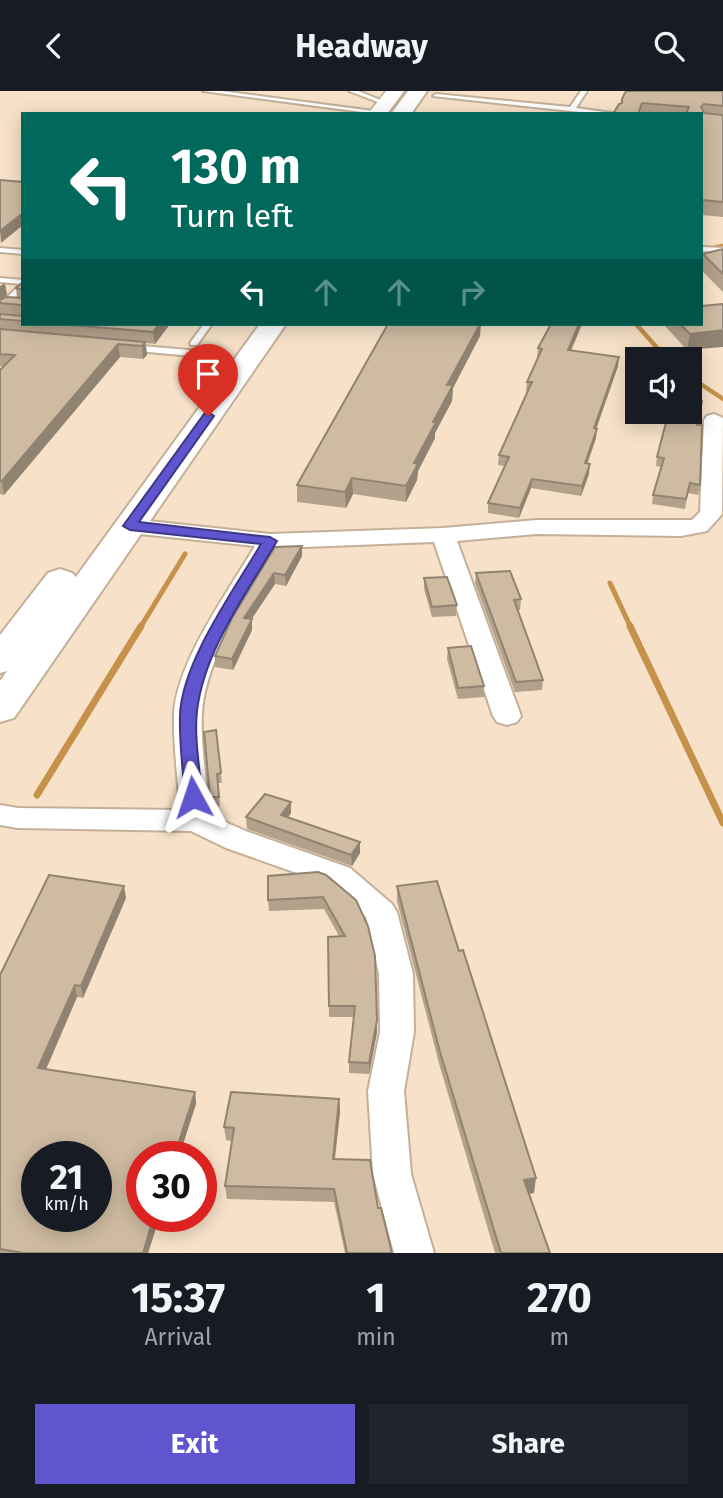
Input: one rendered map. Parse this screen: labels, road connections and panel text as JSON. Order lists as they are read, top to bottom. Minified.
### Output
{"page":{"header":"Headway","turn":["130 m","Turn left"],"speed":"21 km/h","limit":"30","eta":["15:37","Arrival","1","min","270","m"],"buttons":["Exit","Share"]}}
